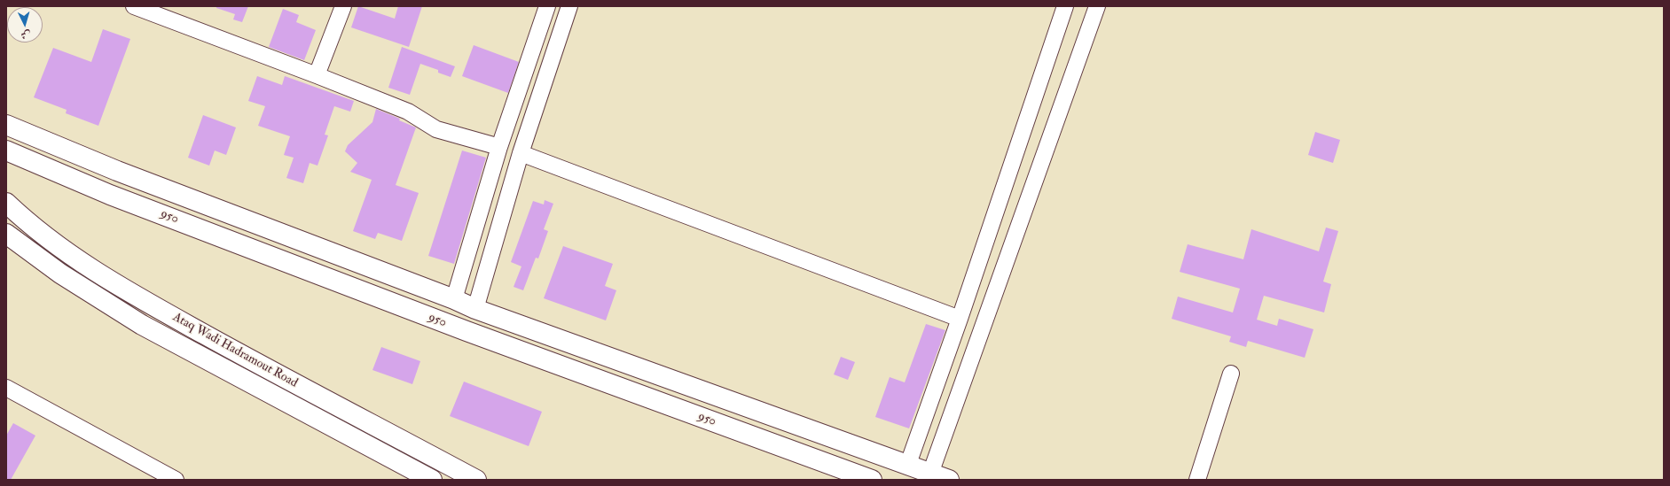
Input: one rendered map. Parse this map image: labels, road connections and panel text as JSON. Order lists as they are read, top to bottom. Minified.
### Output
{"streets":{"main road":["950","Ataq Wadi Hadramout Road"]},"north":"bottom"}
